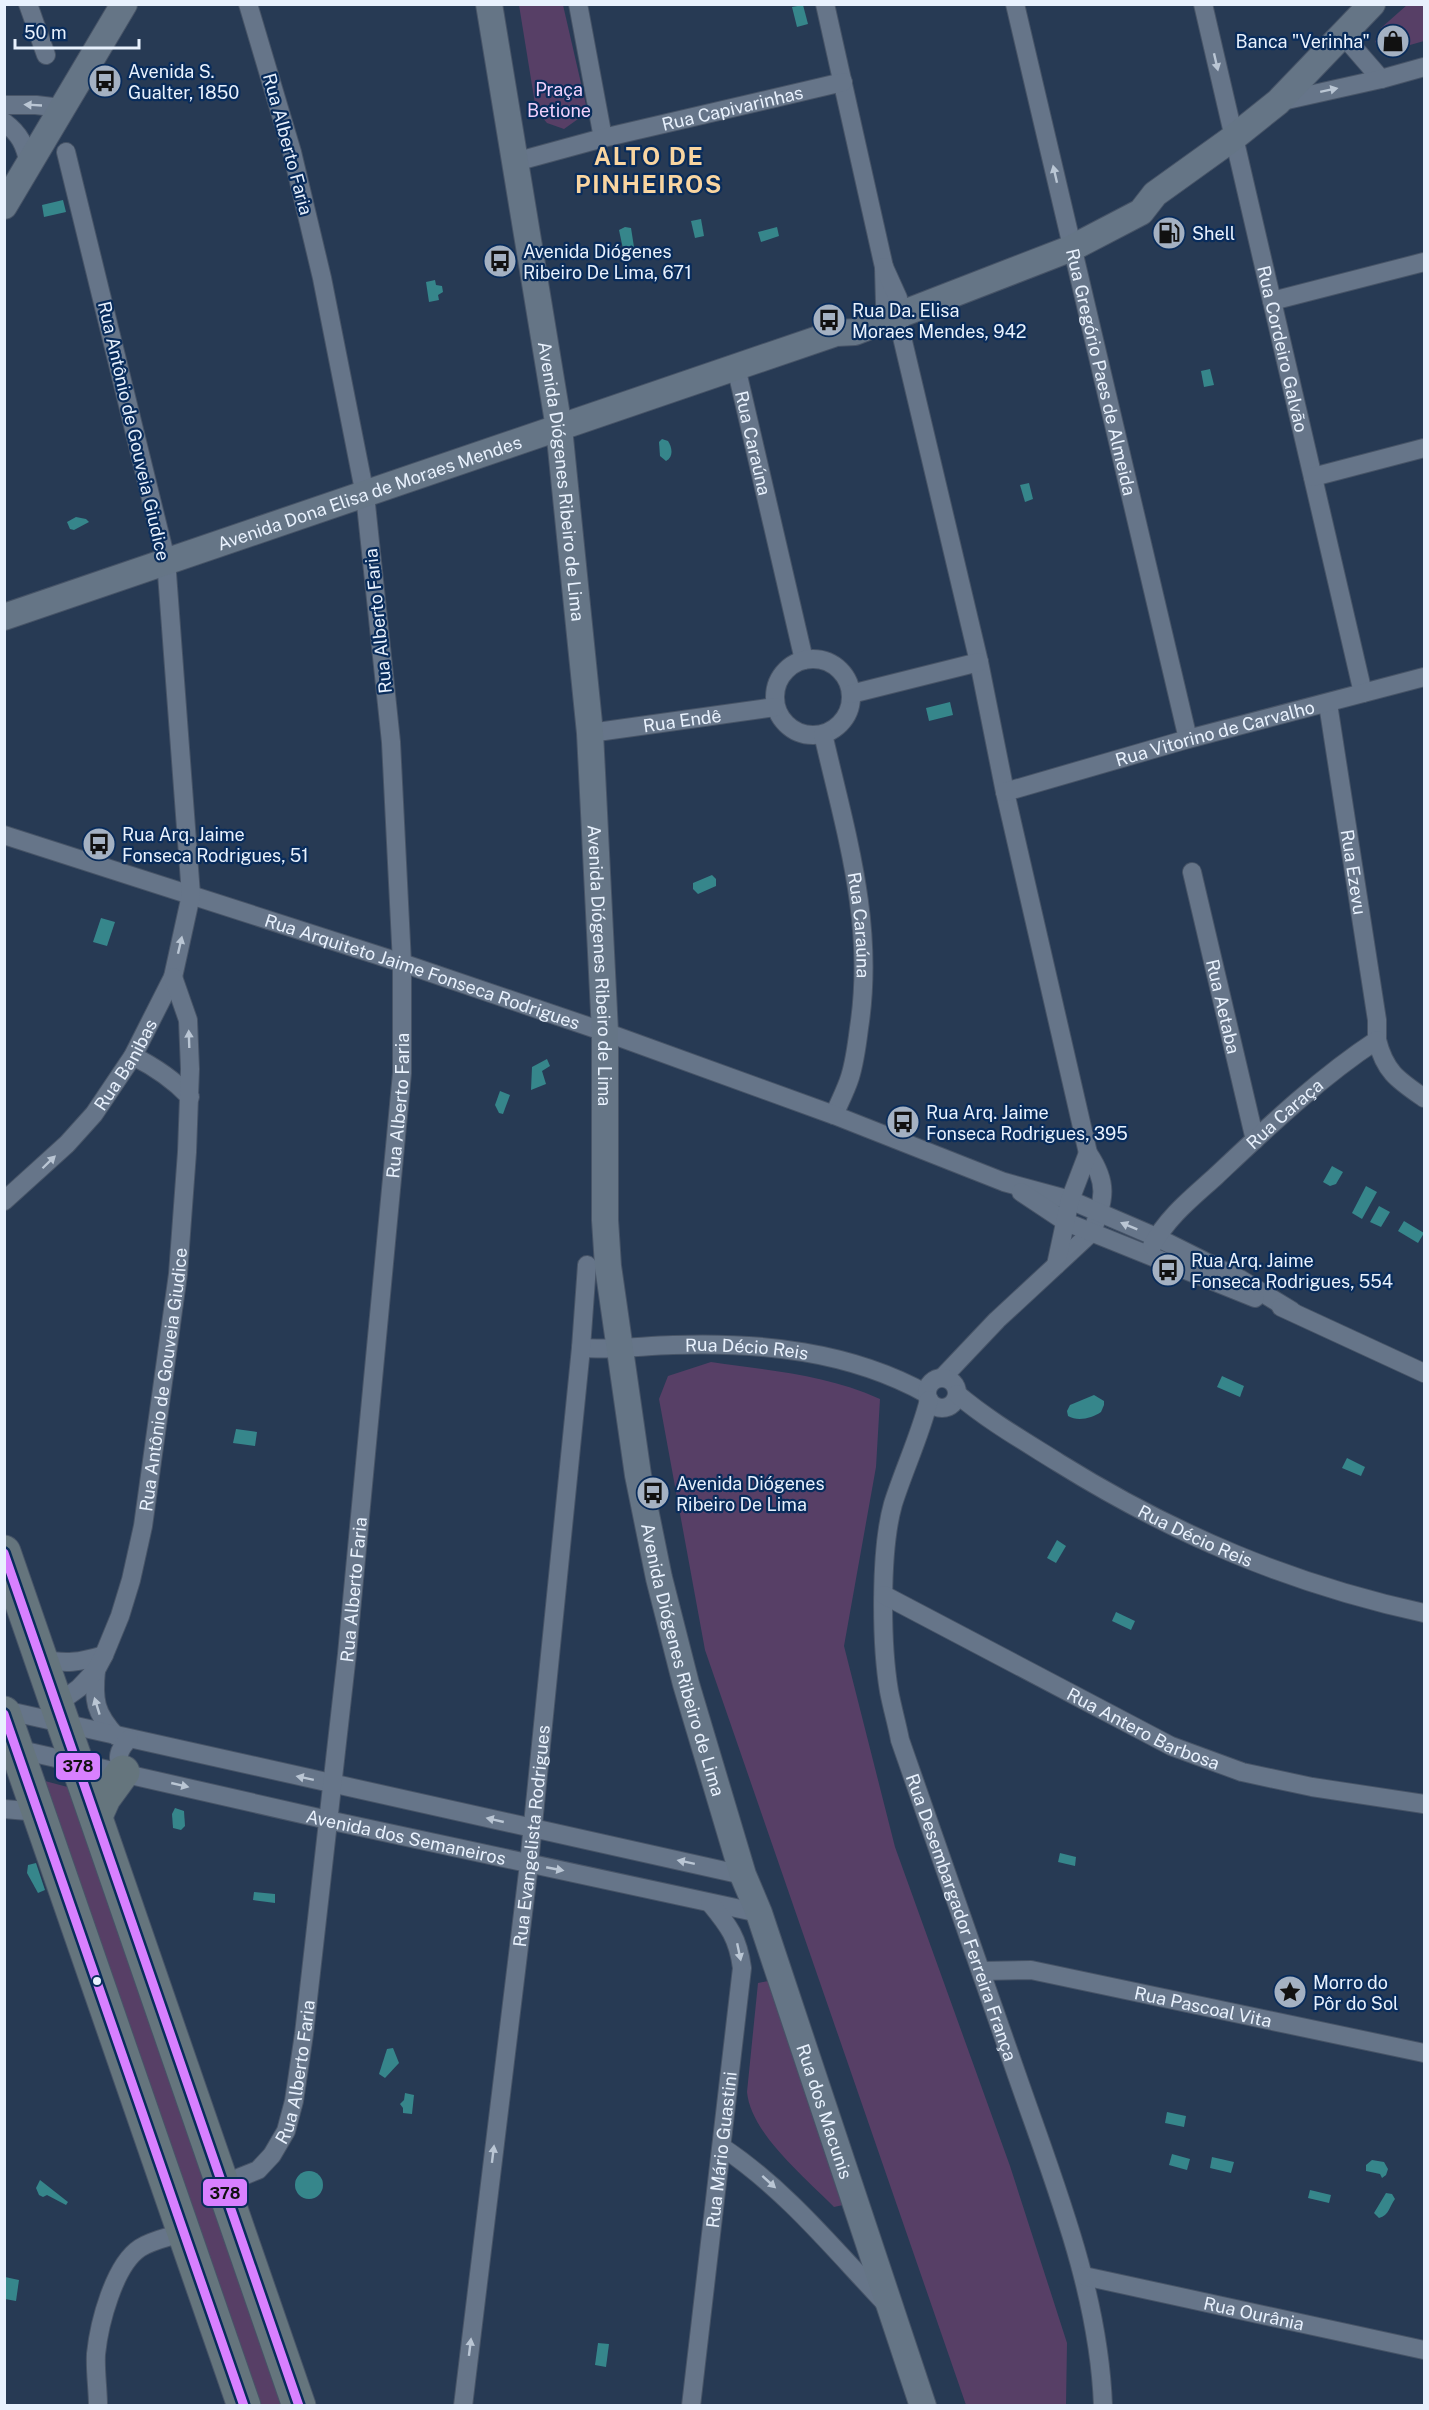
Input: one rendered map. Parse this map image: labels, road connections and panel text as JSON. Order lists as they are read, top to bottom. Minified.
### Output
{"streets":{"main road":["Avenida Diógenes Ribeiro de Lima","Avenida Dona Elisa de Moraes Mendes","Rua dos Macunis"],"street":["Rua Capivarinhas","Rua Alberto Faria","Rua Cordeiro Galvão","Rua Gregório Paes de Almeida","Rua Antônio de Gouveia Giudice","Rua Caraúna","Rua Endê","Rua Vitorino de Carvalho","Rua Ezevu","Rua Arquiteto Jaime Fonseca Rodrigues","Rua Aetaba","Rua Banibas","Rua Caraça","Rua Décio Reis","Rua Antero Barbosa","Rua Evangelista Rodrigues","Avenida dos Semaneiros","Rua Desembargador Ferreira França","Rua Pascoal Vita","Rua Mário Guastini","Rua Ourânia"]},"crossings":[["Rua Capivarinhas","Avenida Diógenes Ribeiro de Lima"],["Rua Alberto Faria","Avenida Dona Elisa de Moraes Mendes"],["Rua Alberto Faria","Rua Arquiteto Jaime Fonseca Rodrigues"],["Rua Alberto Faria","Avenida dos Semaneiros"],["Rua Cordeiro Galvão","Avenida Dona Elisa de Moraes Mendes"],["Rua Cordeiro Galvão","Rua Vitorino de Carvalho"],["Rua Gregório Paes de Almeida","Avenida Dona Elisa de Moraes Mendes"],["Rua Gregório Paes de Almeida","Rua Vitorino de Carvalho"],["Rua Antônio de Gouveia Giudice","Avenida Dona Elisa de Moraes Mendes"],["Rua Antônio de Gouveia Giudice","Rua Arquiteto Jaime Fonseca Rodrigues"],["Rua Antônio de Gouveia Giudice","Rua Banibas"],["Rua Antônio de Gouveia Giudice","Avenida dos Semaneiros"],["Rua Caraúna","Avenida Dona Elisa de Moraes Mendes"],["Rua Caraúna","Rua Endê"],["Rua Caraúna","Rua Arquiteto Jaime Fonseca Rodrigues"],["Avenida Diógenes Ribeiro de Lima","Avenida Dona Elisa de Moraes Mendes"],["Avenida Diógenes Ribeiro de Lima","Rua Endê"],["Avenida Diógenes Ribeiro de Lima","Rua Arquiteto Jaime Fonseca Rodrigues"],["Avenida Diógenes Ribeiro de Lima","Rua Décio Reis"],["Avenida Diógenes Ribeiro de Lima","Avenida dos Semaneiros"],["Avenida Diógenes Ribeiro de Lima","Rua dos Macunis"],["Rua Vitorino de Carvalho","Rua Ezevu"],["Rua Ezevu","Rua Caraça"],["Rua Arquiteto Jaime Fonseca Rodrigues","Rua Banibas"],["Rua Arquiteto Jaime Fonseca Rodrigues","Rua Caraça"],["Rua Aetaba","Rua Caraça"],["Rua Décio Reis","Rua Evangelista Rodrigues"],["Rua Décio Reis","Rua Desembargador Ferreira França"],["Rua Antero Barbosa","Rua Desembargador Ferreira França"],["Rua Evangelista Rodrigues","Avenida dos Semaneiros"],["Avenida dos Semaneiros","Rua dos Macunis"],["Avenida dos Semaneiros","Rua Mário Guastini"],["Rua Desembargador Ferreira França","Rua Pascoal Vita"],["Rua Desembargador Ferreira França","Rua Ourânia"],["Rua dos Macunis","Rua Mário Guastini"]],"one_way":["Rua Banibas","Rua Evangelista Rodrigues","Rua Mário Guastini"],"districts":["ALTO DE PINHEIROS"],"parks":["Praça Betione"],"places":{"shop":["Banca \"Verinha\""],"bus stop":["Avenida S. Gualter, 1850","Avenida Diógenes Ribeiro De Lima, 671","Rua Da. Elisa Moraes Mendes, 942","Rua Arq. Jaime Fonseca Rodrigues, 51","Rua Arq. Jaime Fonseca Rodrigues, 395","Rua Arq. Jaime Fonseca Rodrigues, 554","Avenida Diógenes Ribeiro De Lima"],"fuel station":["Shell"],"place":["Morro do Pôr do Sol"]},"lines":["transit line 378"],"scale_bar":"50 m"}
